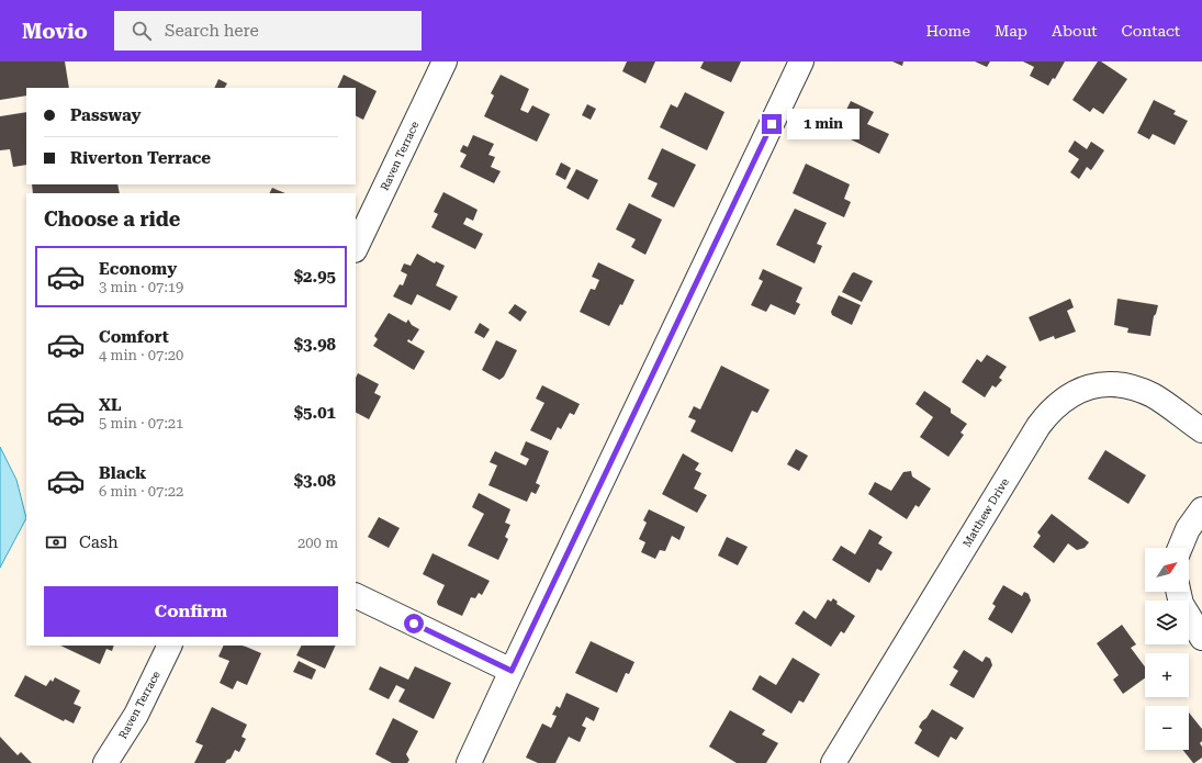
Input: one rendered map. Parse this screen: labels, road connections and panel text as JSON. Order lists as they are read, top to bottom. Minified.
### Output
{"streets":{"street":["Raven Terrace","Matthew Drive"]},"north":"top right","page":{"header":"Movio","search":"Search here","nav":["Home","Map","About","Contact"],"banner":["Passway","Riverton Terrace"],"bubble":"1 min","heading":"Choose a ride","list":[{"name":"Economy","note":"3 min · 07:19","value":"$2.95"},{"name":"Comfort","note":"4 min · 07:20","value":"$3.98"},{"name":"XL","note":"5 min · 07:21","value":"$5.01"},{"name":"Black","note":"6 min · 07:22","value":"$3.08"}],"pay":["Cash","200 m"],"map_buttons":["+","−"],"buttons":"Confirm"}}
